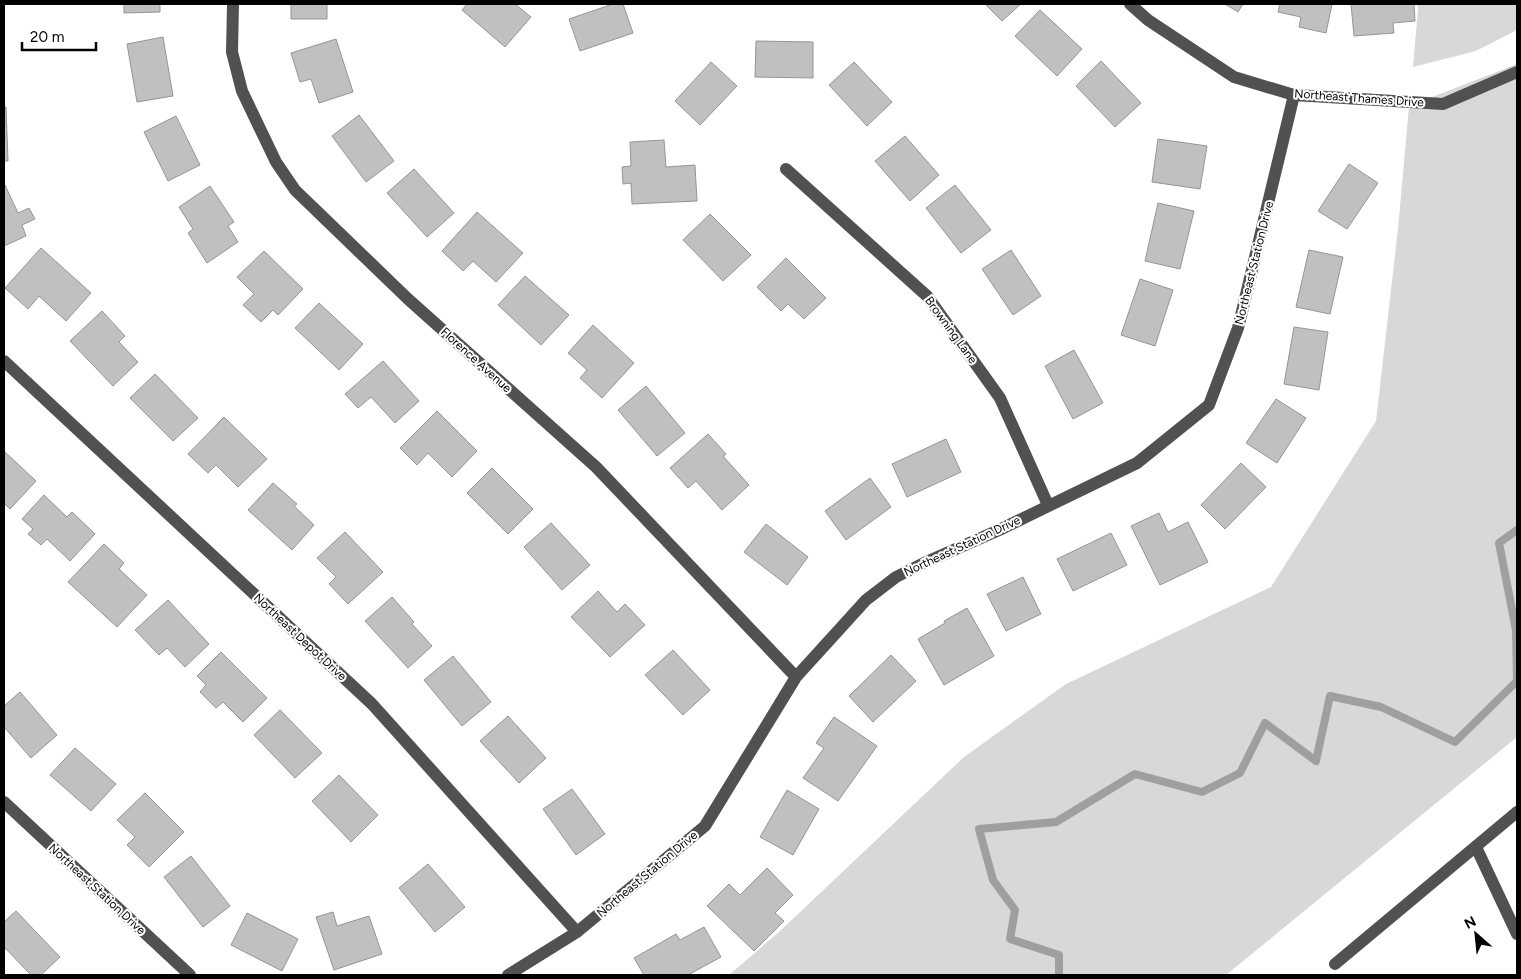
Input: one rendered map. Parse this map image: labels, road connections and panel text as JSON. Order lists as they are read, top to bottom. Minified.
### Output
{"streets":{"street":["Northeast Thames Drive","Northeast Station Drive","Browning Lane","Florence Avenue","Northeast Depot Drive"]},"crossings":[["Northeast Thames Drive","Northeast Station Drive"],["Northeast Station Drive","Browning Lane"],["Northeast Station Drive","Florence Avenue"],["Northeast Station Drive","Northeast Depot Drive"]],"scale_bar":"20 m","north":"top left"}
